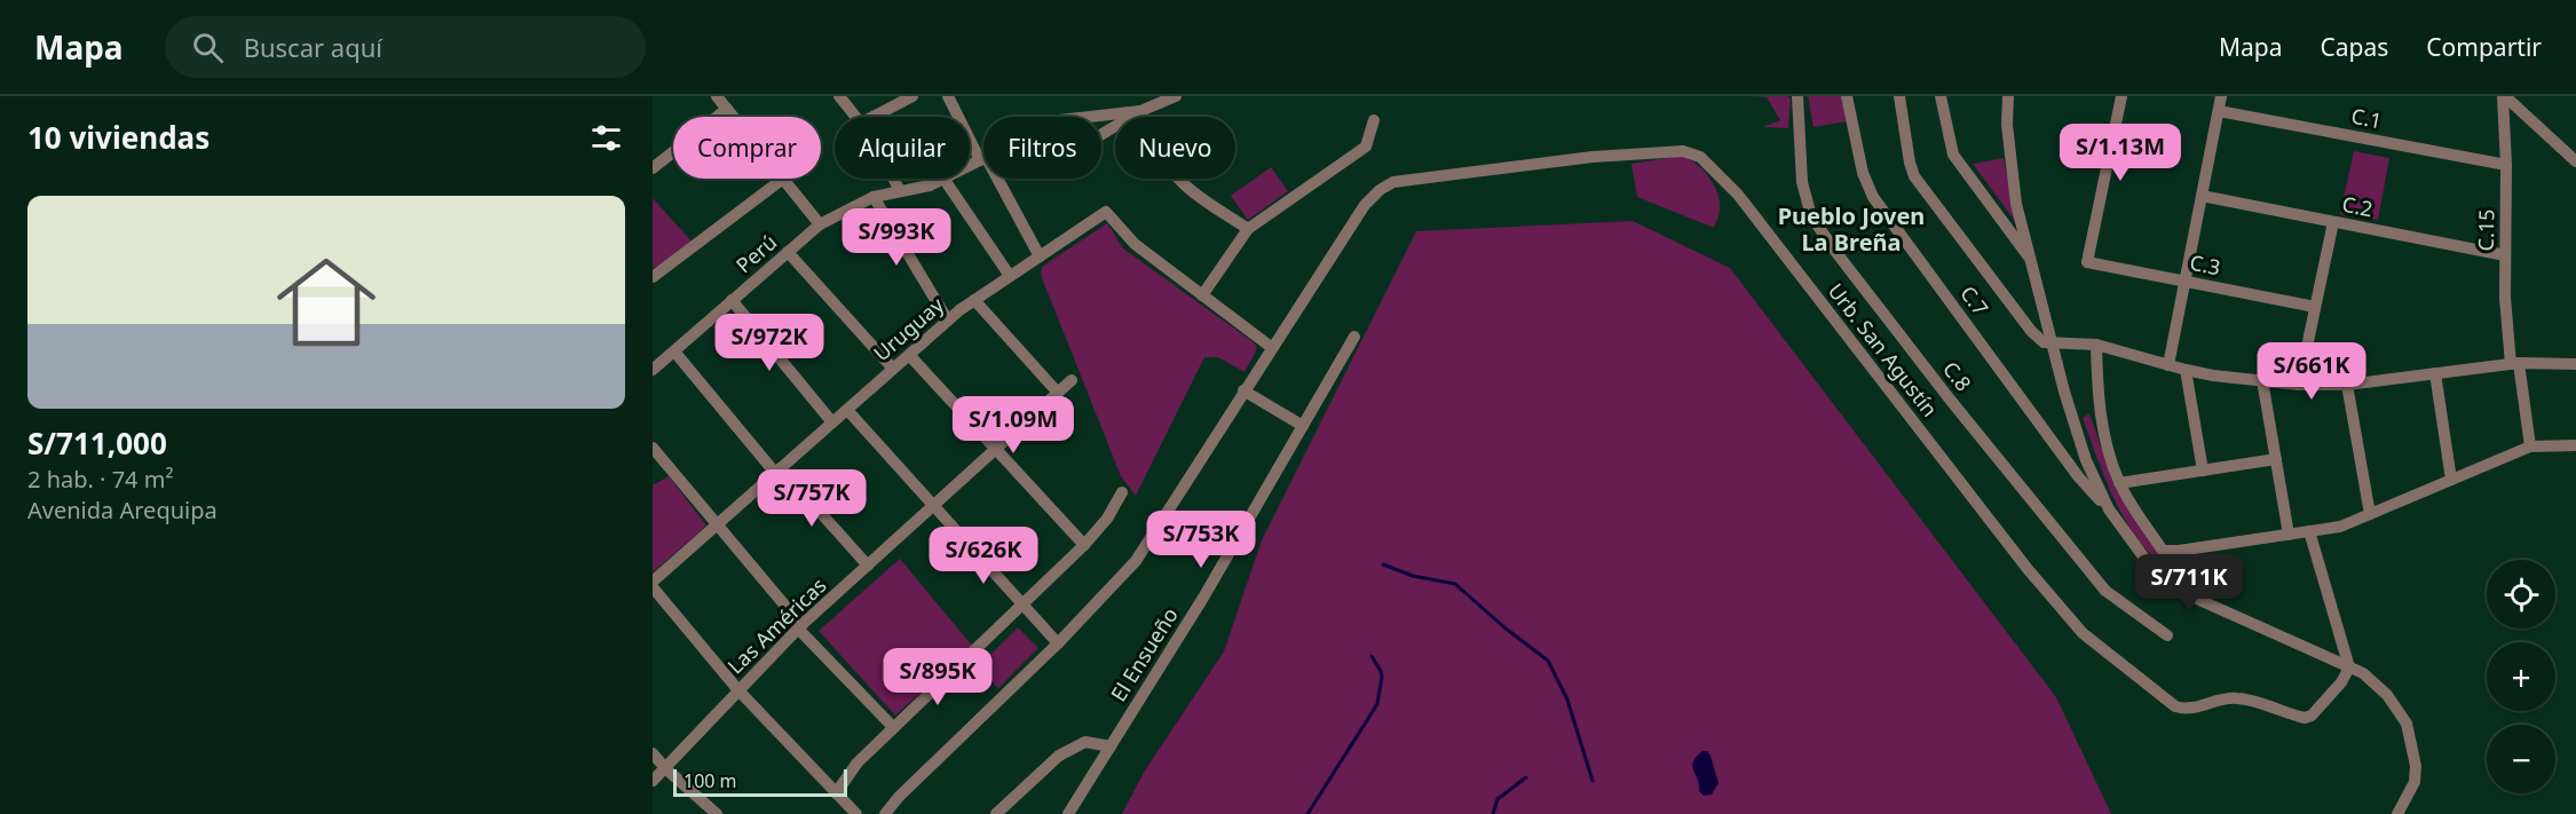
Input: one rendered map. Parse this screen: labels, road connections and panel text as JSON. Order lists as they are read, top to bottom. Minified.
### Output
{"streets":{"street":["C.1","C.2","C.15","Perú","C.3","C.7","Uruguay","Urb. San Agustín","C.8","Las Américas","El Ensueño"]},"crossings":[["C.1","C.15"],["C.2","C.15"],["Uruguay","Urb. San Agustín"]],"districts":["Pueblo Joven La Breña"],"scale_bar":"100 m","page":{"header":"Mapa","search":"Buscar aquí","nav":["Mapa","Capas","Compartir"],"heading":"10 viviendas","chip":["Comprar","Alquilar","Filtros","Nuevo"],"price":["S/1.13M","S/993K","S/972K","S/661K","S/1.09M","S/757K","S/753K","S/626K","S/711K","S/895K"],"list":[{"name":"S/711,000","note":"2 hab. · 74 m² · Avenida Arequipa"}],"map_buttons":["+","−"],"scale":"100 m"}}
